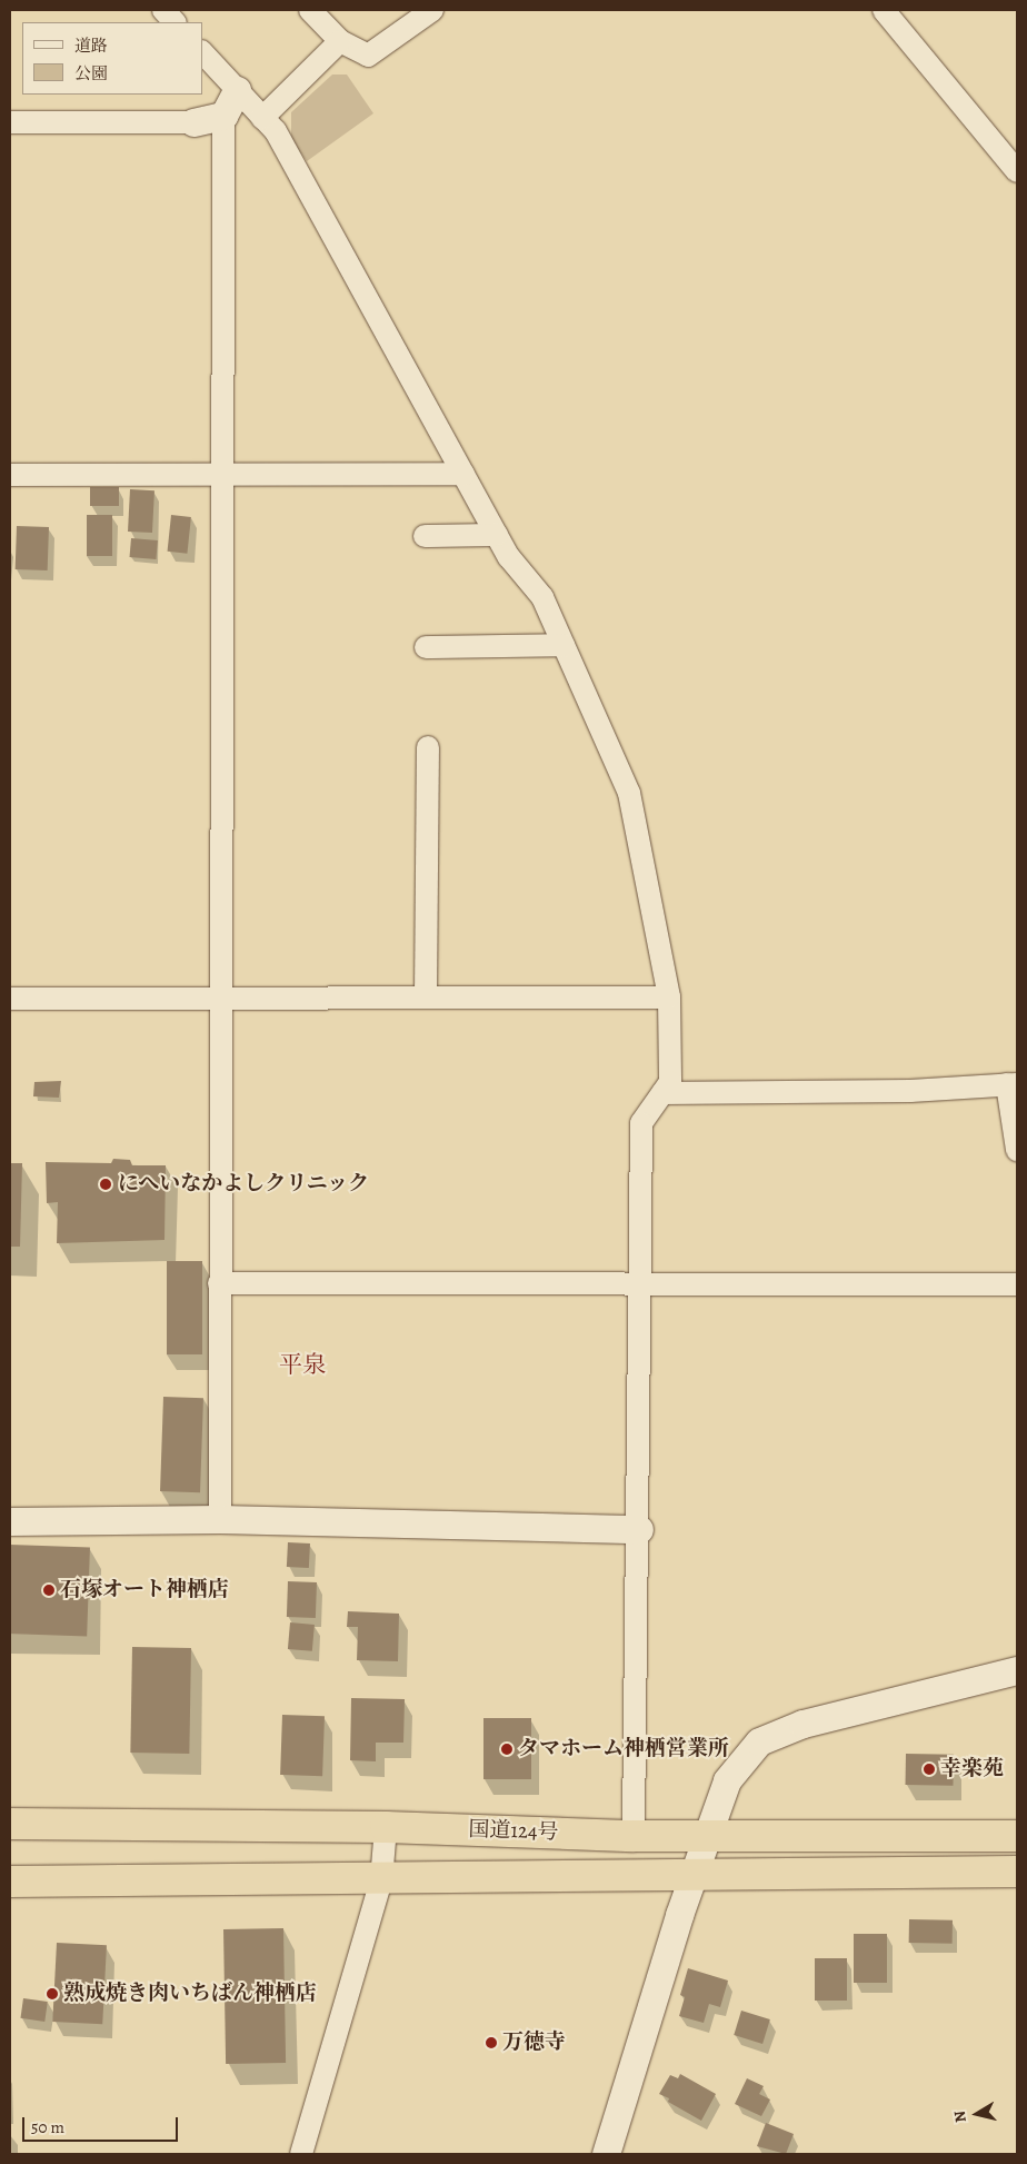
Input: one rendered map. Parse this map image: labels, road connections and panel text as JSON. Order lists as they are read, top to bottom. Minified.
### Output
{"streets":{"highway":["国道124号"]},"districts":["平泉"],"places":["にへいなかよしクリニック","石塚オート神栖店","タマホーム神栖営業所","幸楽苑","熟成焼き肉いちばん神栖店","万徳寺"],"legend":["道路","公園"],"scale_bar":"50 m","north":"left"}
